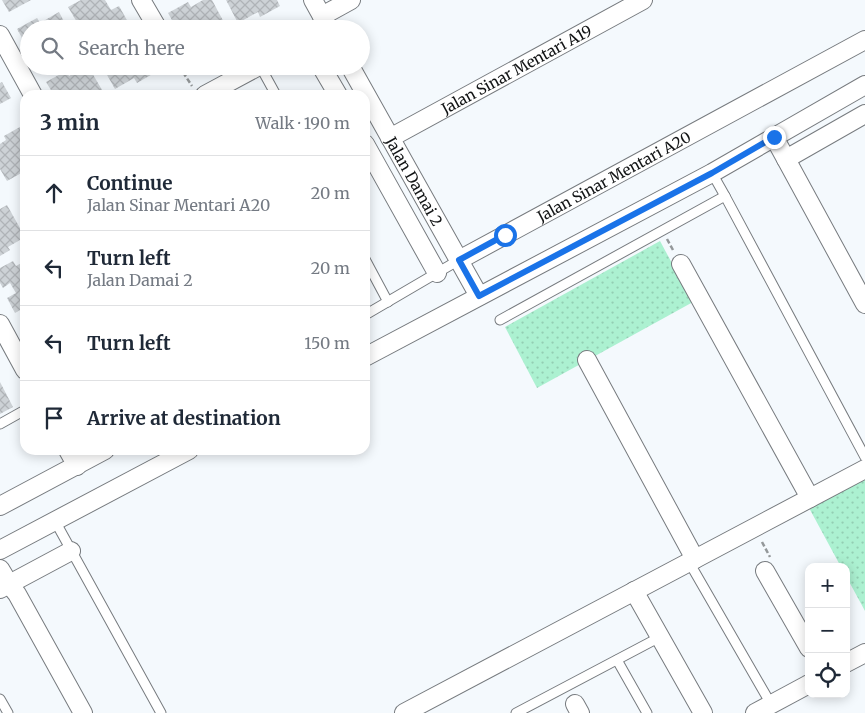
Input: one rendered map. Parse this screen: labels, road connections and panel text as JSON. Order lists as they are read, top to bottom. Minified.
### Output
{"streets":{"street":["Jalan Sinar Mentari A19","Jalan Sinar Mentari A20","Jalan Damai 2"]},"crossings":[["Jalan Sinar Mentari A19","Jalan Damai 2"],["Jalan Sinar Mentari A20","Jalan Damai 2"]],"page":{"search":"Search here","heading":["3 min","Walk · 190 m"],"list":[["Continue","Jalan Sinar Mentari A20","20 m"],["Turn left","Jalan Damai 2","20 m"],["Turn left","150 m"],"Arrive at destination"],"map_buttons":["+","−"]}}
